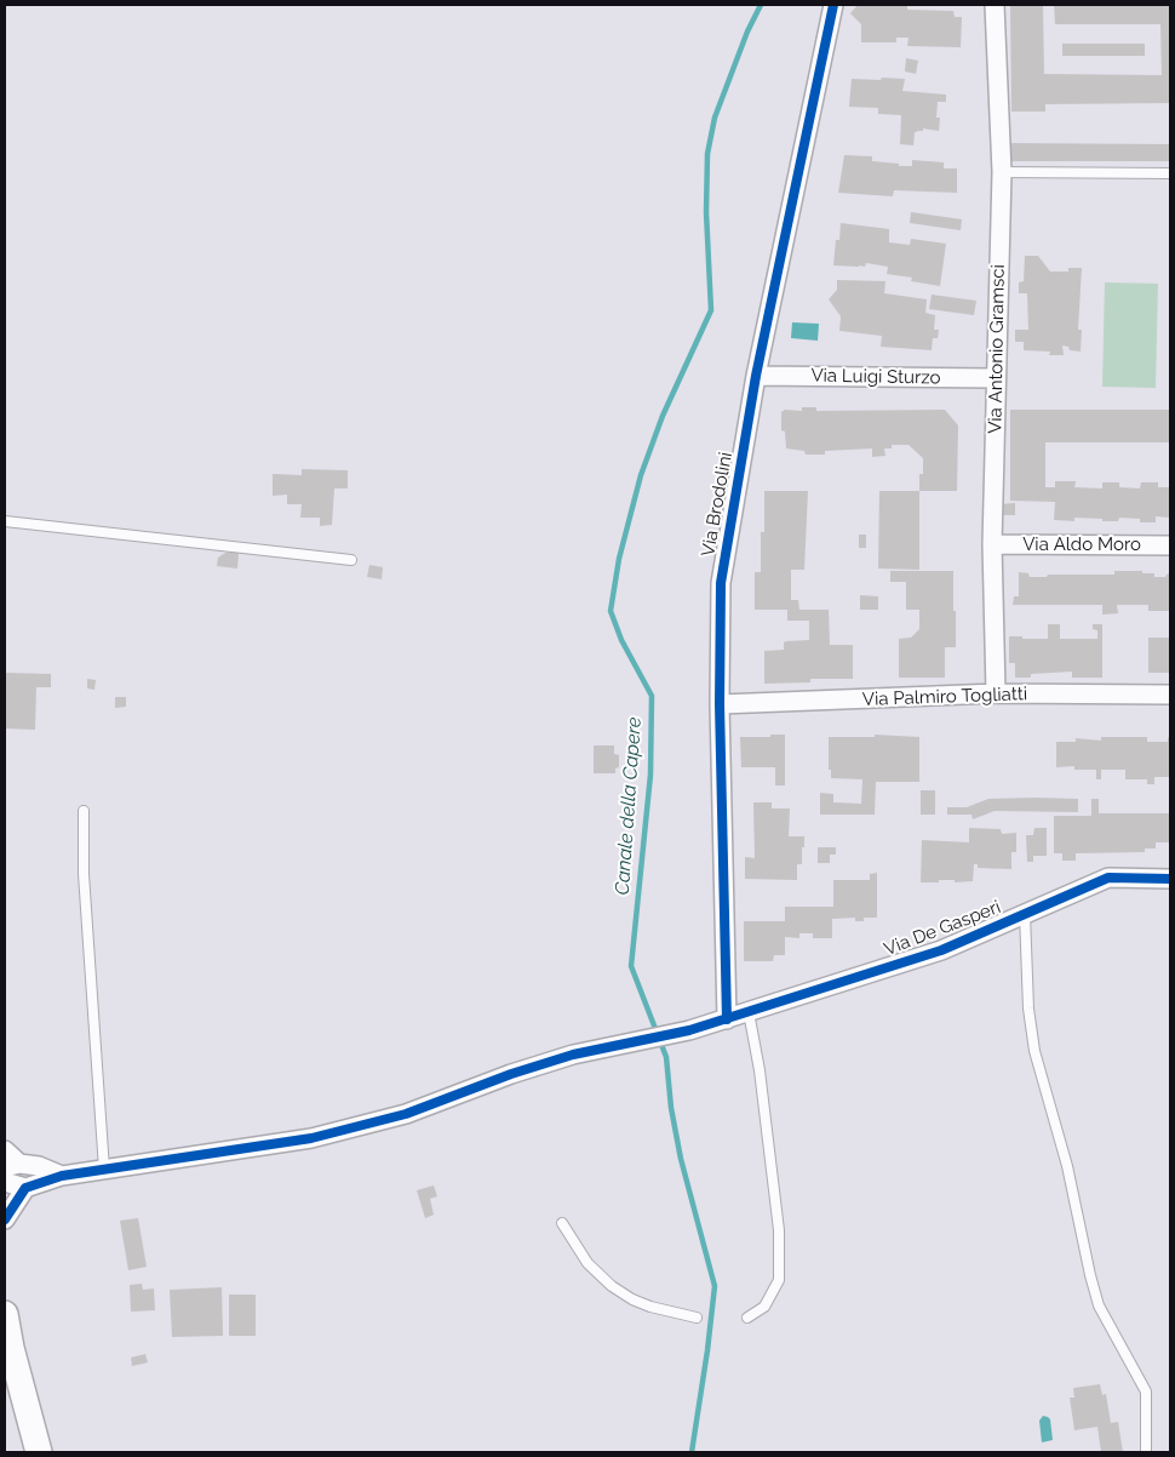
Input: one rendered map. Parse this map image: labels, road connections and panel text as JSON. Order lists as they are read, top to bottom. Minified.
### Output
{"streets":{"street":["Via Antonio Gramsci","Via Luigi Sturzo","Via Brodolini","Via Aldo Moro","Via Palmiro Togliatti","Via De Gasperi"]},"crossings":[["Via Antonio Gramsci","Via Luigi Sturzo"],["Via Antonio Gramsci","Via Aldo Moro"],["Via Antonio Gramsci","Via Palmiro Togliatti"],["Via Luigi Sturzo","Via Brodolini"],["Via Brodolini","Via Palmiro Togliatti"],["Via Brodolini","Via De Gasperi"]],"water":["Canale della Capere"]}
